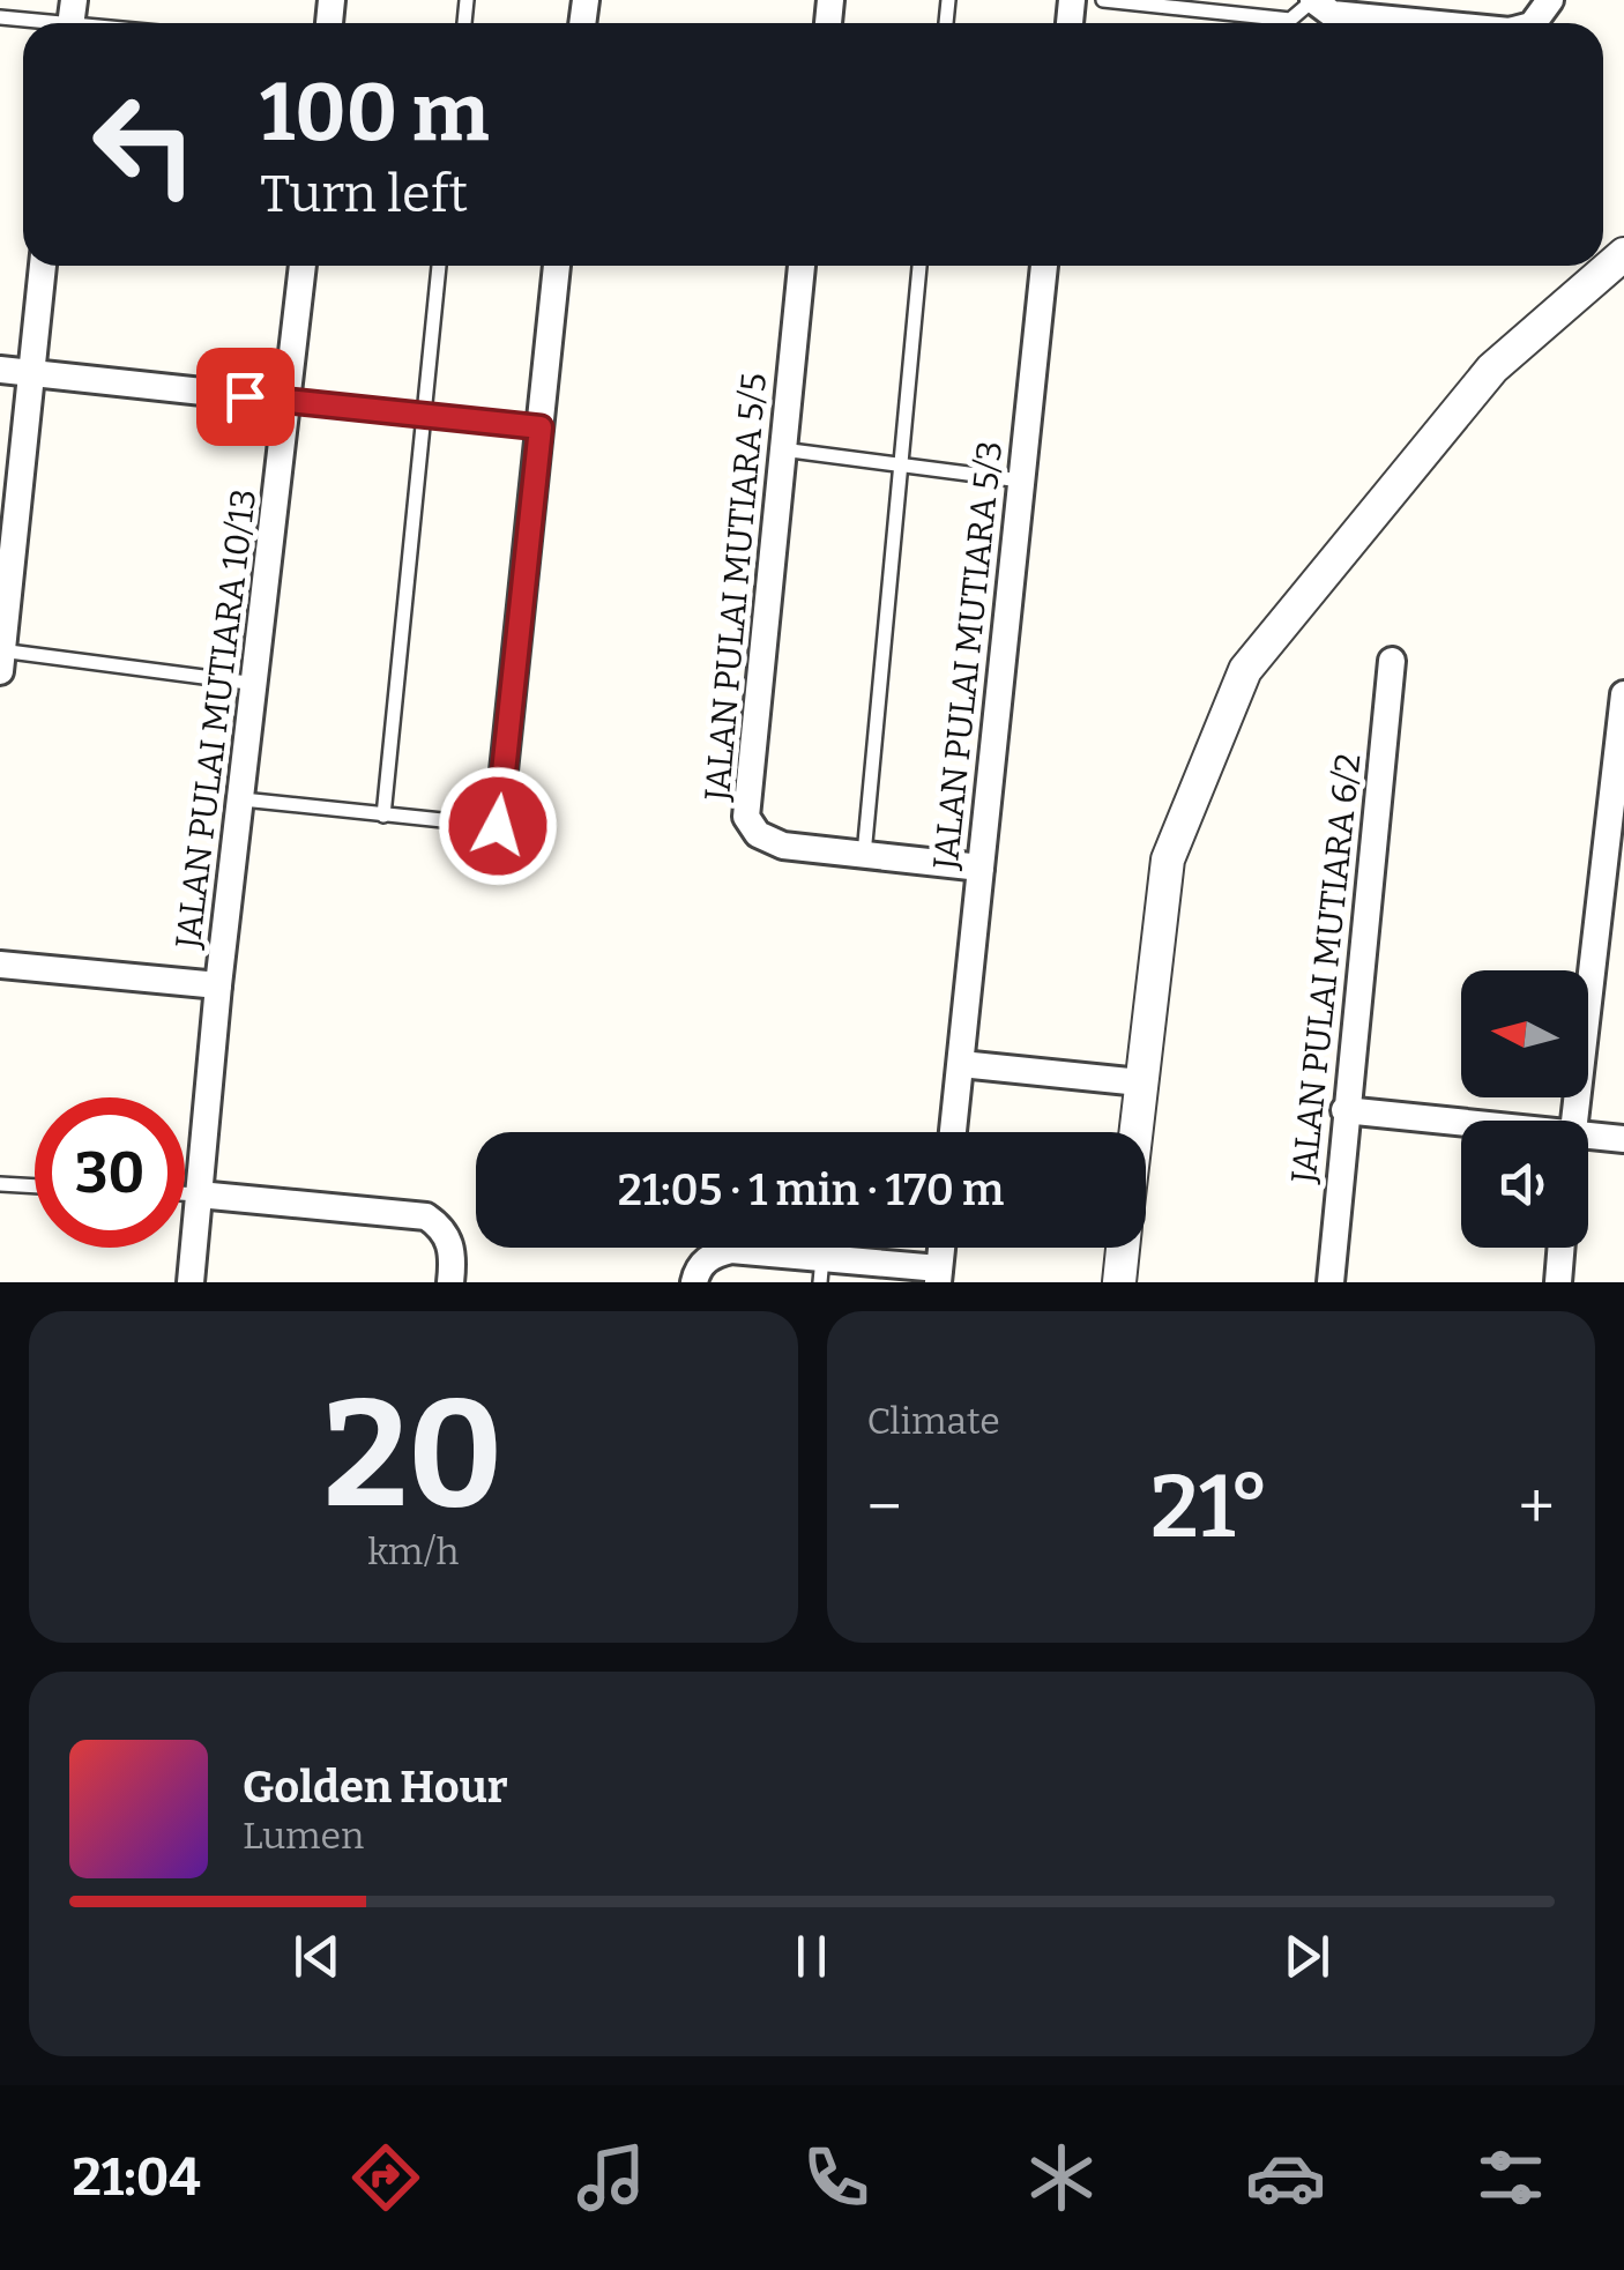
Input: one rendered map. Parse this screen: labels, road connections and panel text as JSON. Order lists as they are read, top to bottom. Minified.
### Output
{"streets":{"street":["JALAN PULAI MUTIARA 5/5","JALAN PULAI MUTIARA 5/3","JALAN PULAI MUTIARA 10/13","JALAN PULAI MUTIARA 6/2"]},"crossings":[["JALAN PULAI MUTIARA 5/5","JALAN PULAI MUTIARA 5/3"]],"north":"left","page":{"turn":["100 m","Turn left"],"limit":"30","trip":"21:05 · 1 min · 170 m","tile":[["20","km/h"],"Climate"],"heat":["−","21°","+"],"song":["Golden Hour","Lumen"],"tabs":"21:04"}}
